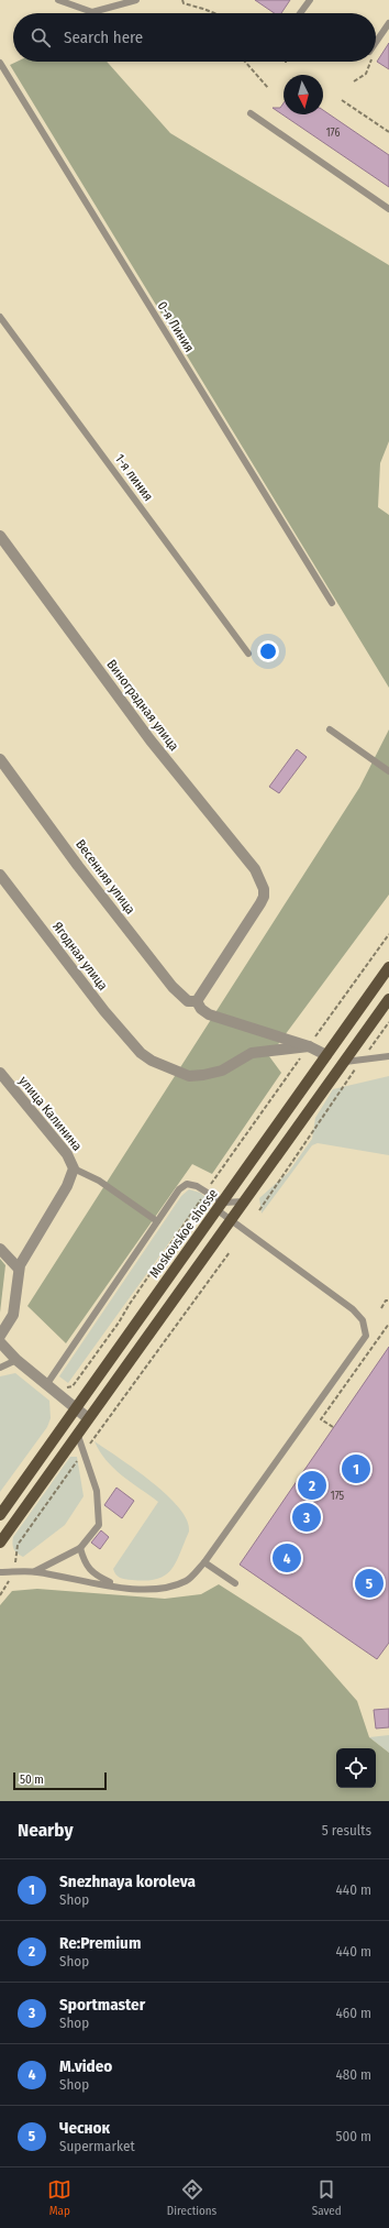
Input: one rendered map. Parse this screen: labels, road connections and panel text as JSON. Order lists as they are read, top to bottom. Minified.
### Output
{"streets":{"main road":["Moskovskoe shosse"],"street":["Виноградная улица","Весенняя улица","Ягодная улица","улица Калинина"],"lane":["0-я Линия","1-я линия"]},"crossings":[["Виноградная улица","Весенняя улица"],["Весенняя улица","Ягодная улица"],["Весенняя улица","Moskovskoe shosse"]],"house_numbers":["176","175"],"scale_bar":"50 m","north":"bottom","page":{"search":"Search here","pins":["1","2","3","4","5"],"scale":"50 m","heading":["Nearby","5 results"],"list":[{"mark":"1","name":"Snezhnaya koroleva","note":"Shop","value":"440 m"},{"mark":"2","name":"Re:Premium","note":"Shop","value":"440 m"},{"mark":"3","name":"Sportmaster","note":"Shop","value":"460 m"},{"mark":"4","name":"M.video","note":"Shop","value":"480 m"},{"mark":"5","name":"Чеснок","note":"Supermarket","value":"500 m"}],"nav":["Map","Directions","Saved"]}}
